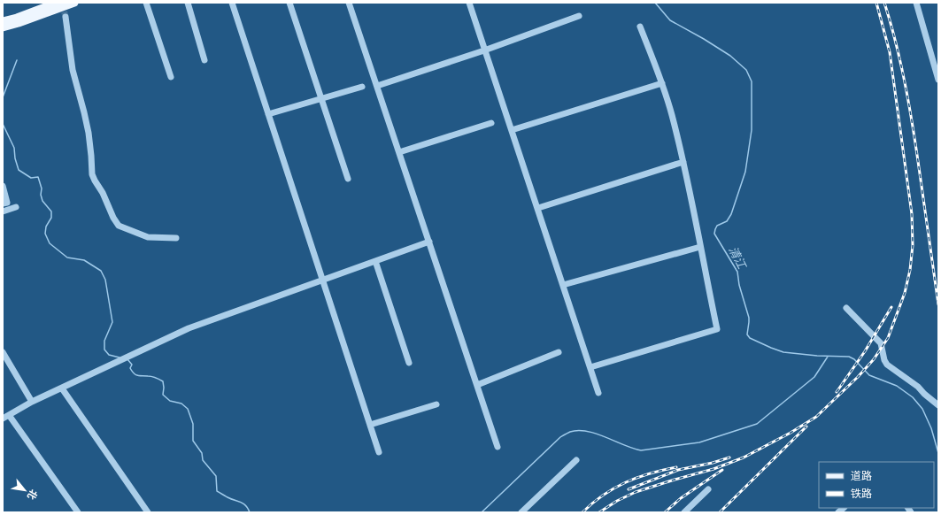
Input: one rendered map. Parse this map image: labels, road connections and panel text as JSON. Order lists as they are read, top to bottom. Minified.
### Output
{"water":["清江"],"legend":["道路","铁路"],"north":"bottom right"}
